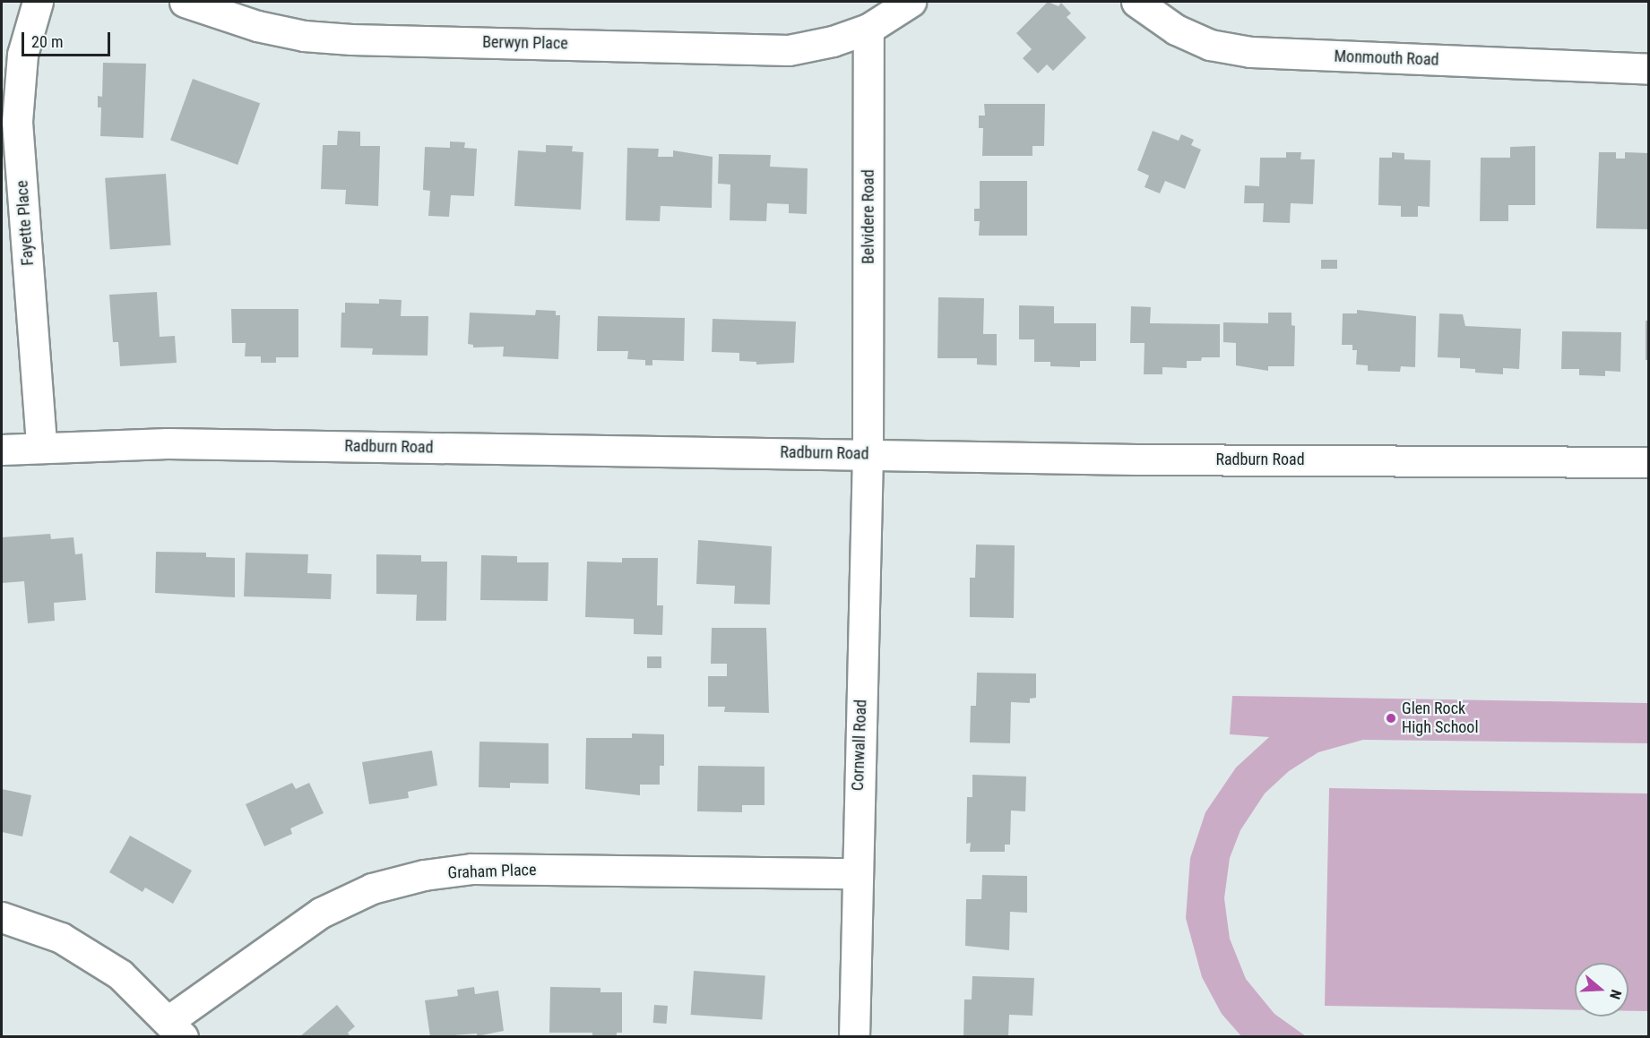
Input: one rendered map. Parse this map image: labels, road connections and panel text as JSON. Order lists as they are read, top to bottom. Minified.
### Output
{"streets":{"street":["Berwyn Place","Monmouth Road","Belvidere Road","Fayette Place","Radburn Road","Cornwall Road","Graham Place"]},"crossings":[["Berwyn Place","Belvidere Road"],["Belvidere Road","Radburn Road"],["Belvidere Road","Cornwall Road"],["Fayette Place","Radburn Road"],["Radburn Road","Cornwall Road"],["Cornwall Road","Graham Place"]],"places":["Glen Rock High School"],"scale_bar":"20 m","north":"right"}
